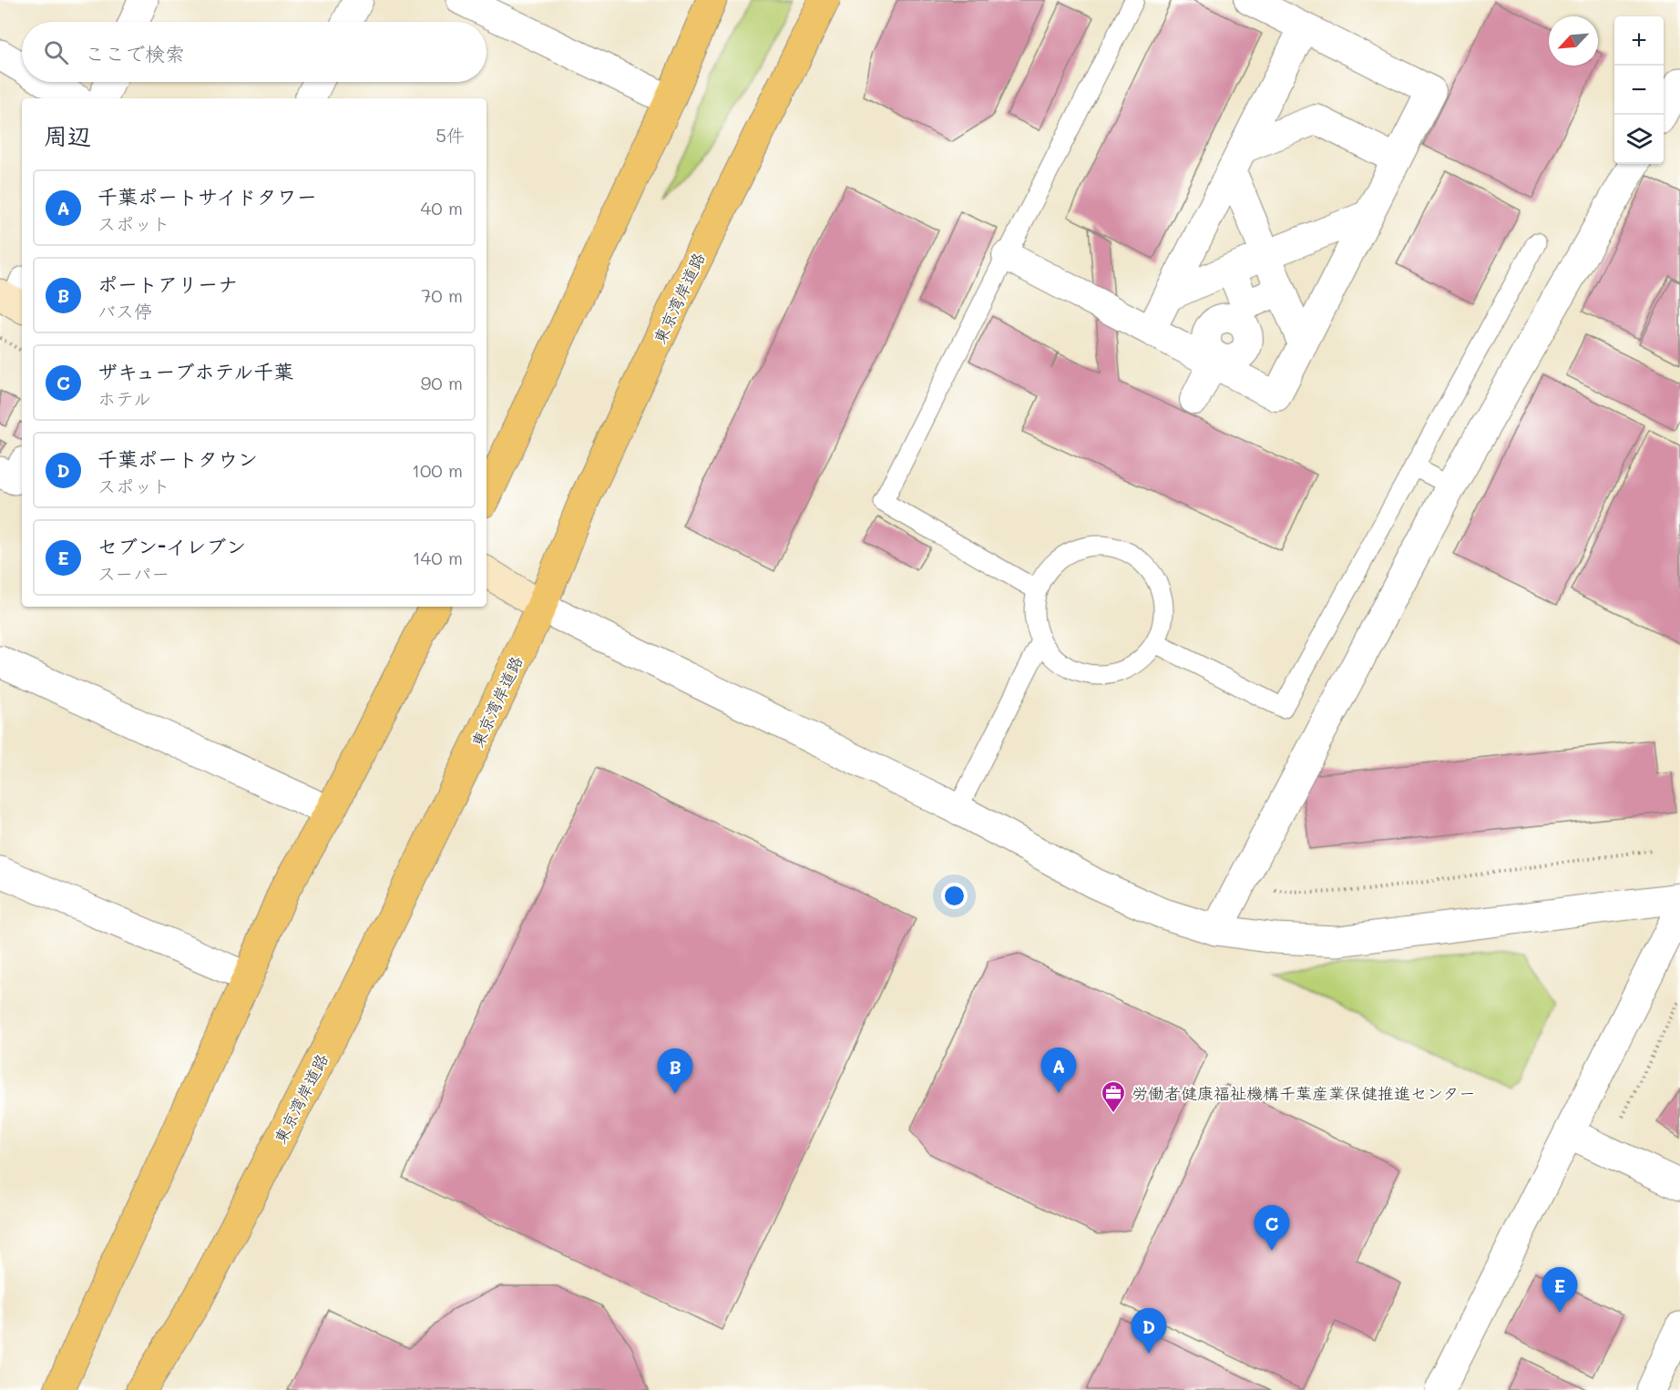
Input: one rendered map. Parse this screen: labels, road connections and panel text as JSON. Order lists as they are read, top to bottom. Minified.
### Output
{"streets":{"highway":["東京湾岸道路"]},"places":{"office":["労働者健康福祉機構千葉産業保健推進センター"]},"north":"bottom left","page":{"map_buttons":["+","−"],"search":"ここで検索","heading":["周辺","5件"],"list":[{"mark":"A","name":"千葉ポートサイドタワー","note":"スポット","value":"40 m"},{"mark":"B","name":"ポートアリーナ","note":"バス停","value":"70 m"},{"mark":"C","name":"ザキューブホテル千葉","note":"ホテル","value":"90 m"},{"mark":"D","name":"千葉ポートタウン","note":"スポット","value":"100 m"},{"mark":"E","name":"セブン-イレブン","note":"スーパー","value":"140 m"}],"pins":["A","B","C","E","D"]}}
